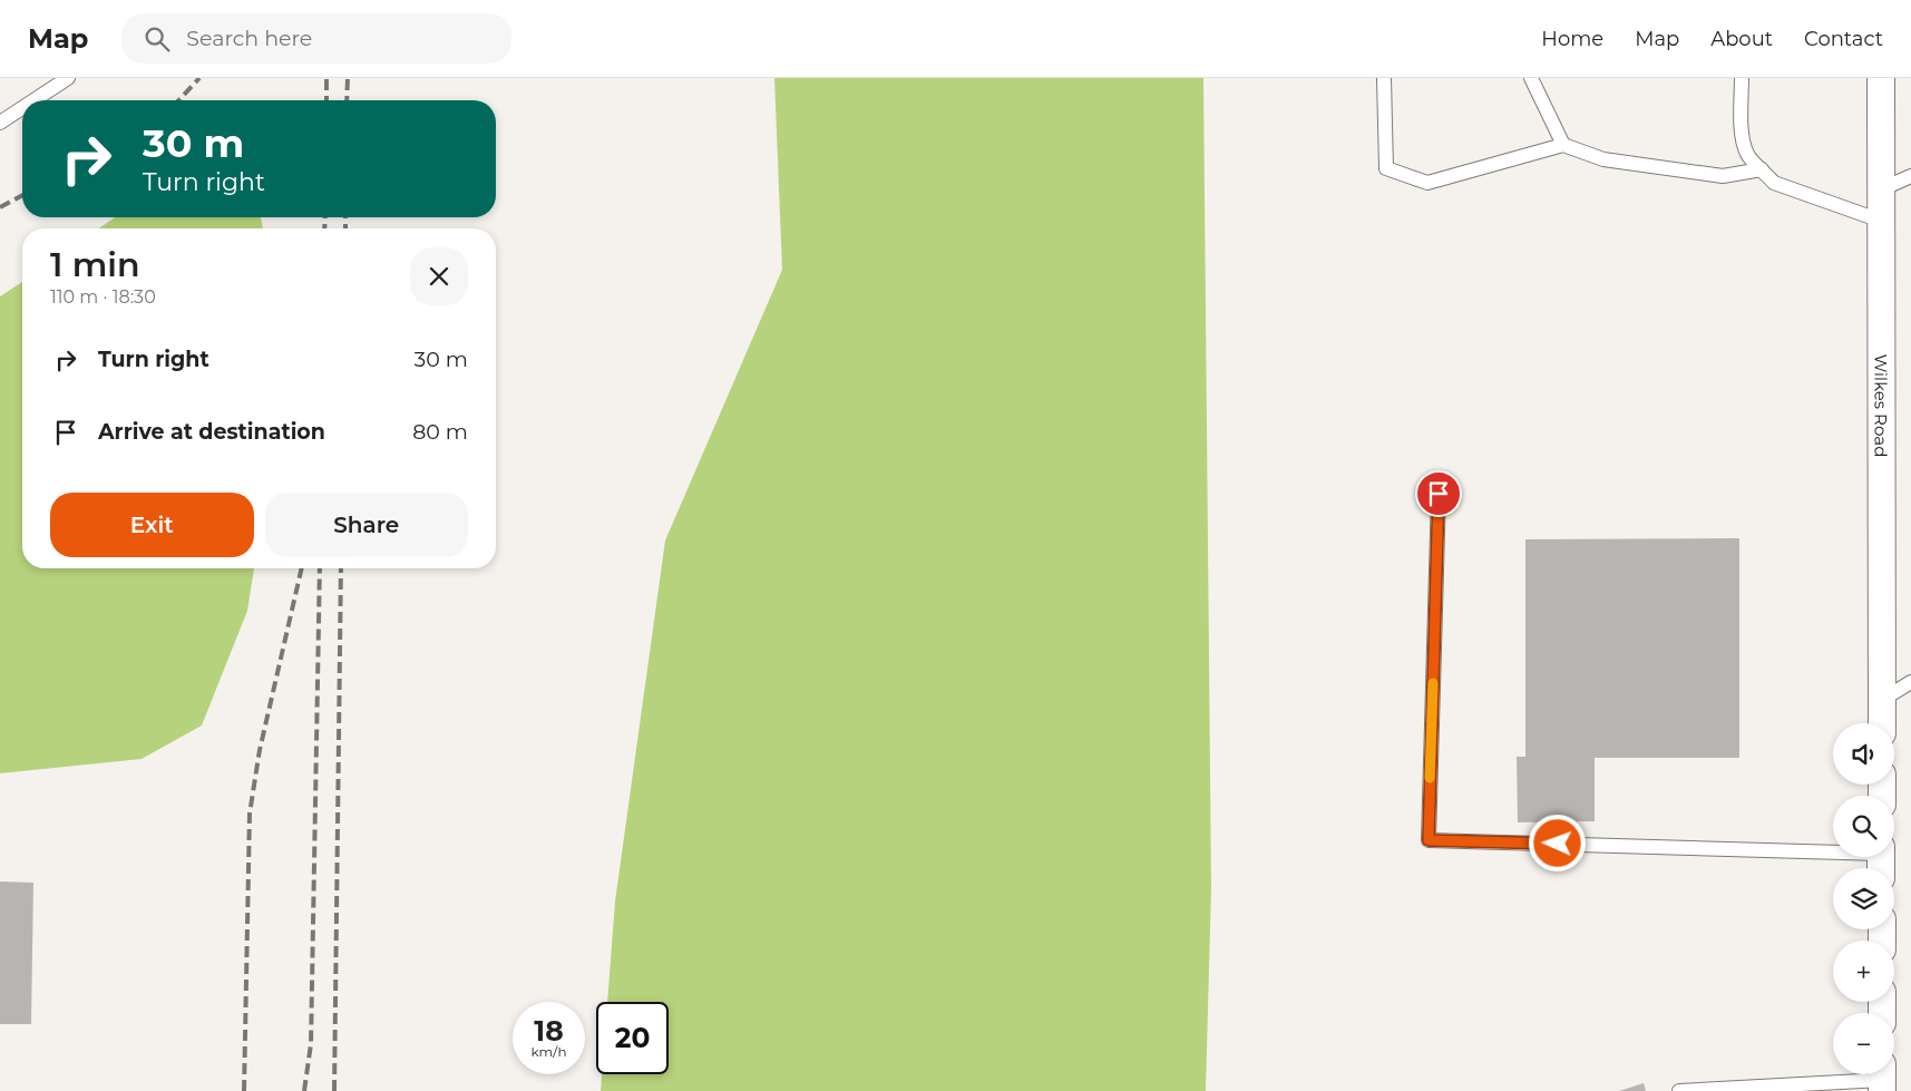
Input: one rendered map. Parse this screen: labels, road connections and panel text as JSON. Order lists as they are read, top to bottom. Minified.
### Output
{"streets":{"street":["Wilkes Road"]},"page":{"header":"Map","search":"Search here","nav":["Home","Map","About","Contact"],"turn":["30 m","Turn right"],"heading":["1 min","110 m · 18:30"],"list":[{"name":"Turn right","value":"30 m"},{"name":"Arrive at destination","value":"80 m"}],"buttons":["Exit","Share"],"map_buttons":["+","−"],"speed":"18 km/h","limit":"20"}}
